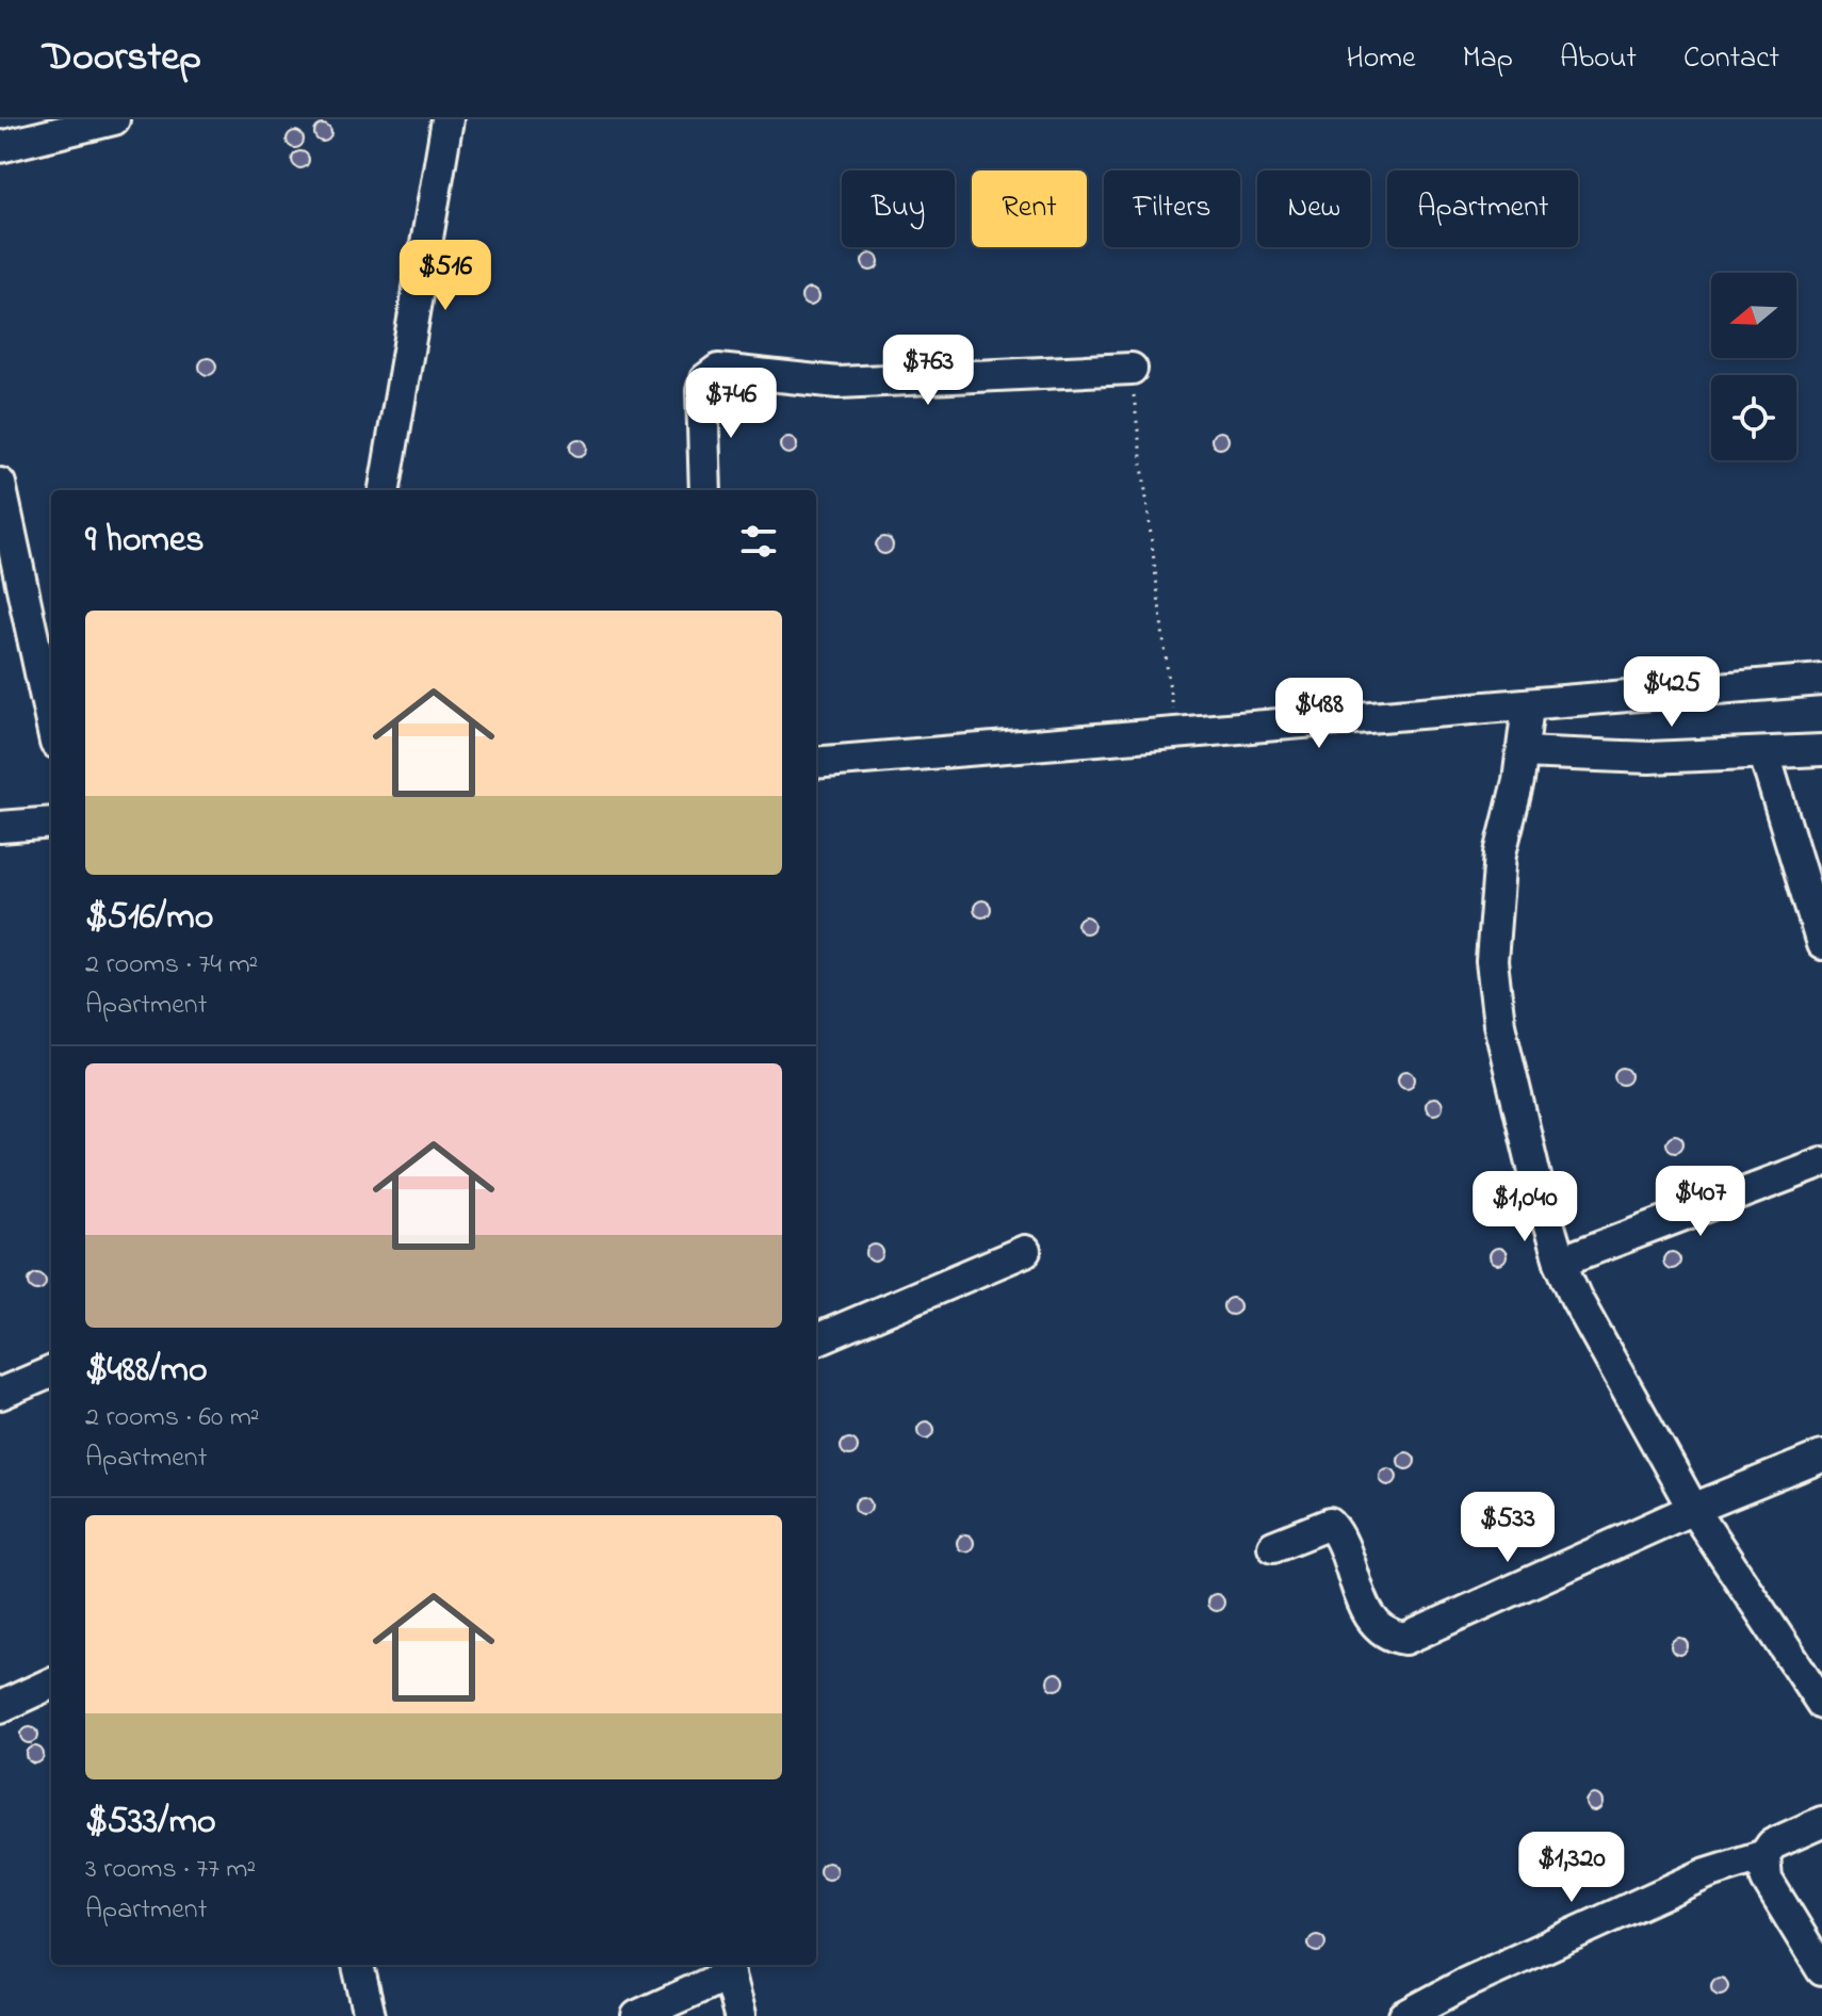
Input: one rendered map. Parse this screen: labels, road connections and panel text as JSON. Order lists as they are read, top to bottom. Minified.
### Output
{"north":"left","page":{"header":"Doorstep","nav":["Home","Map","About","Contact"],"chip":["Buy","Rent","Filters","New","Apartment"],"price":["$516","$763","$746","$425","$488","$407","$1,040","$533","$1,320"],"heading":"9 homes","list":[{"name":"$516/mo","note":"2 rooms · 74 m² · Apartment"},{"name":"$488/mo","note":"2 rooms · 60 m² · Apartment"},{"name":"$533/mo","note":"3 rooms · 77 m² · Apartment"}]}}
